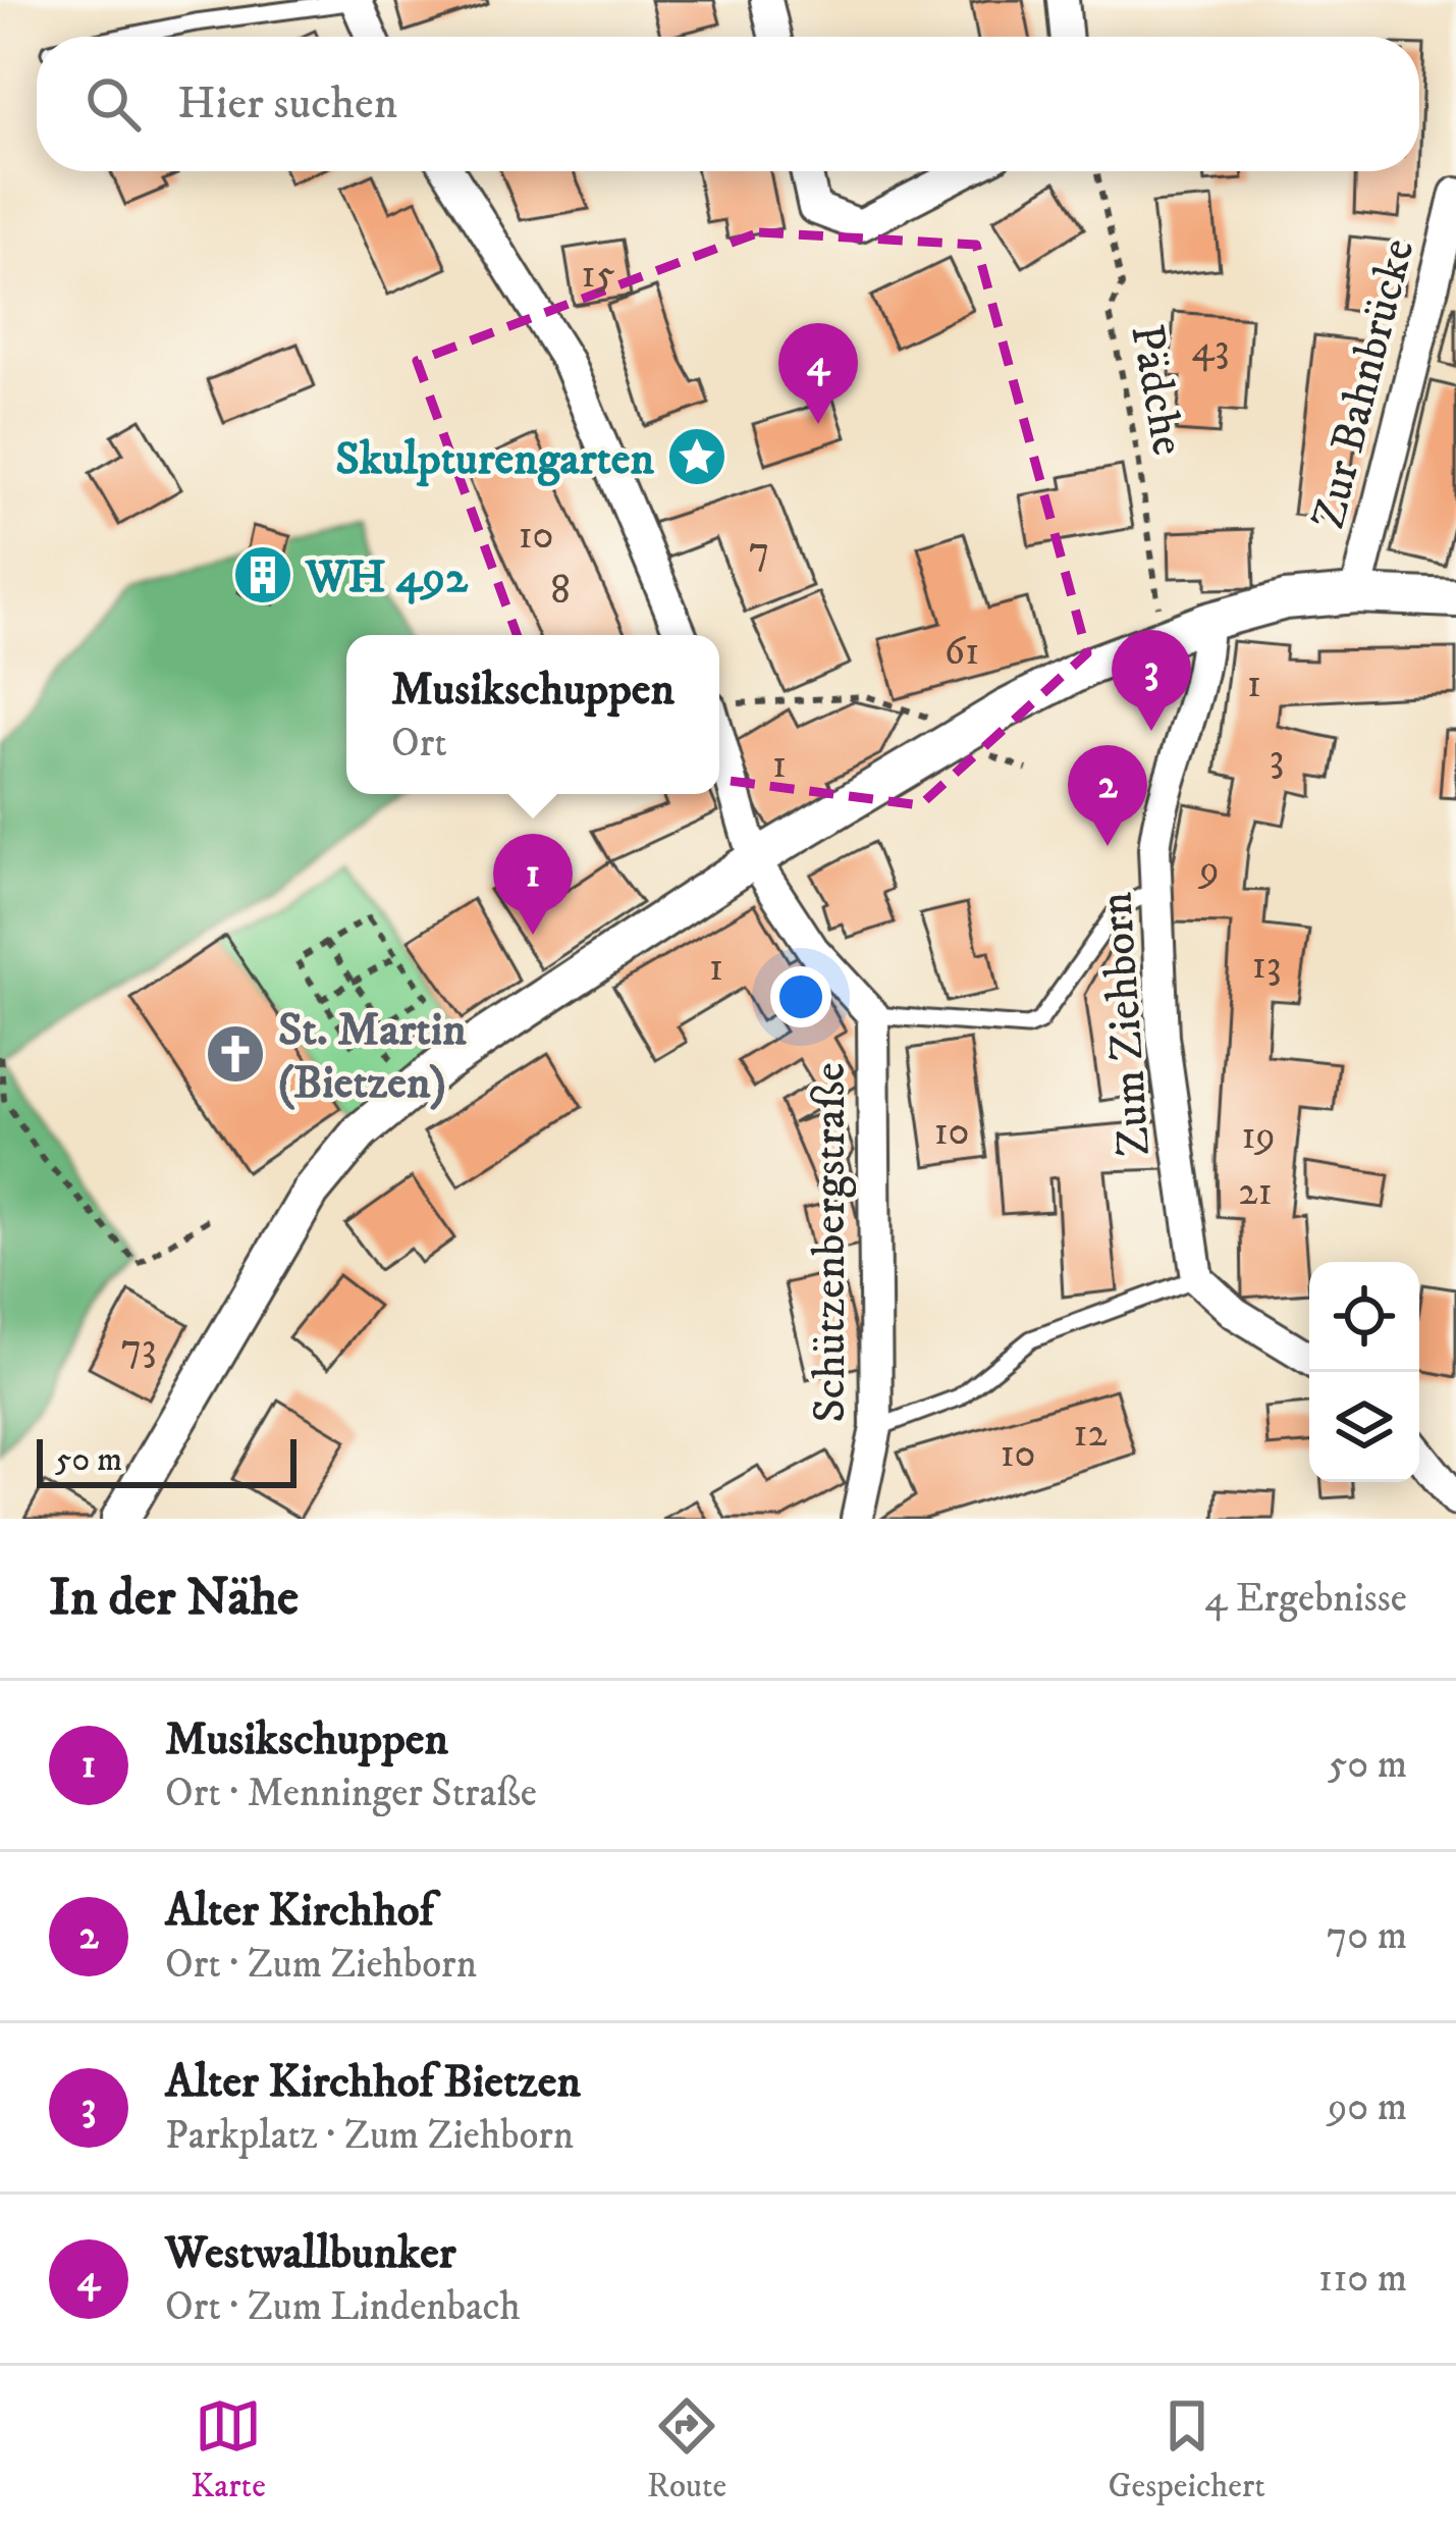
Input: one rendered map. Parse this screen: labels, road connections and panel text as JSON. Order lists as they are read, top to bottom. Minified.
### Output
{"streets":{"street":["Zur Bahnbrücke","Zum Ziehborn","Schützenbergstraße"],"path":["Pädche"]},"places":{"place":["Skulpturengarten"],"building":["WH 492"],"church":["St. Martin (Bietzen)"]},"house_numbers":["15","43","10","7","8","61","1","3","1","9","13","1","10","19","21","73","12","10"],"scale_bar":"50 m","page":{"search":"Hier suchen","pins":["4","3","2","1"],"popup":["Musikschuppen","Ort"],"scale":"50 m","heading":["In der Nähe","4 Ergebnisse"],"list":[{"mark":"1","name":"Musikschuppen","note":"Ort · Menninger Straße","value":"50 m"},{"mark":"2","name":"Alter Kirchhof","note":"Ort · Zum Ziehborn","value":"70 m"},{"mark":"3","name":"Alter Kirchhof Bietzen","note":"Parkplatz · Zum Ziehborn","value":"90 m"},{"mark":"4","name":"Westwallbunker","note":"Ort · Zum Lindenbach","value":"110 m"}],"nav":["Karte","Route","Gespeichert"]}}
